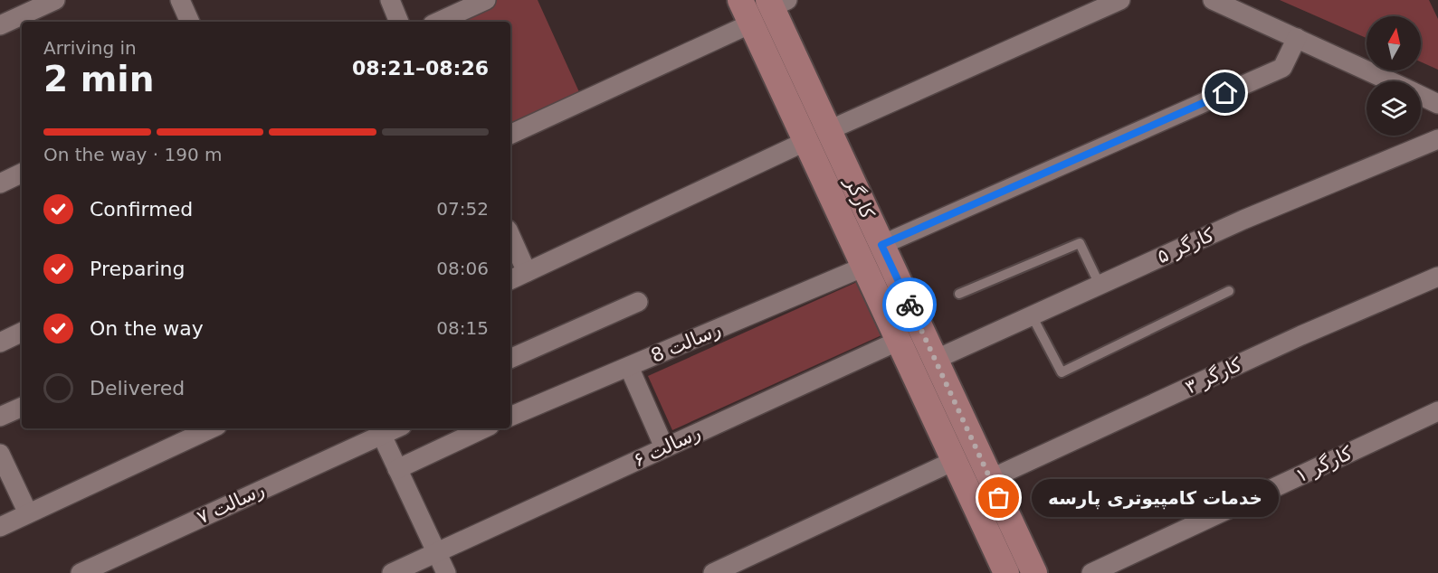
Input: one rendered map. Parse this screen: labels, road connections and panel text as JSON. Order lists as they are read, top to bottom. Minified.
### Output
{"streets":{"street":["کارگر","کارگر ۵","رسالت 8","کارگر ۳","رسالت ۶","کارگر ۱","رسالت ۷"]},"crossings":[["کارگر","کارگر ۵"],["کارگر","رسالت 8"],["کارگر","کارگر ۳"],["کارگر","رسالت ۶"]],"places":["خدمات کامپیوتری پارسه"],"north":"top","page":{"heading":["2 min","Arriving in","08:21–08:26"],"bar":"On the way · 190 m","list":[["Confirmed","07:52"],["Preparing","08:06"],["On the way","08:15"],"Delivered"],"bubble":"خدمات کامپیوتری پارسه"}}
